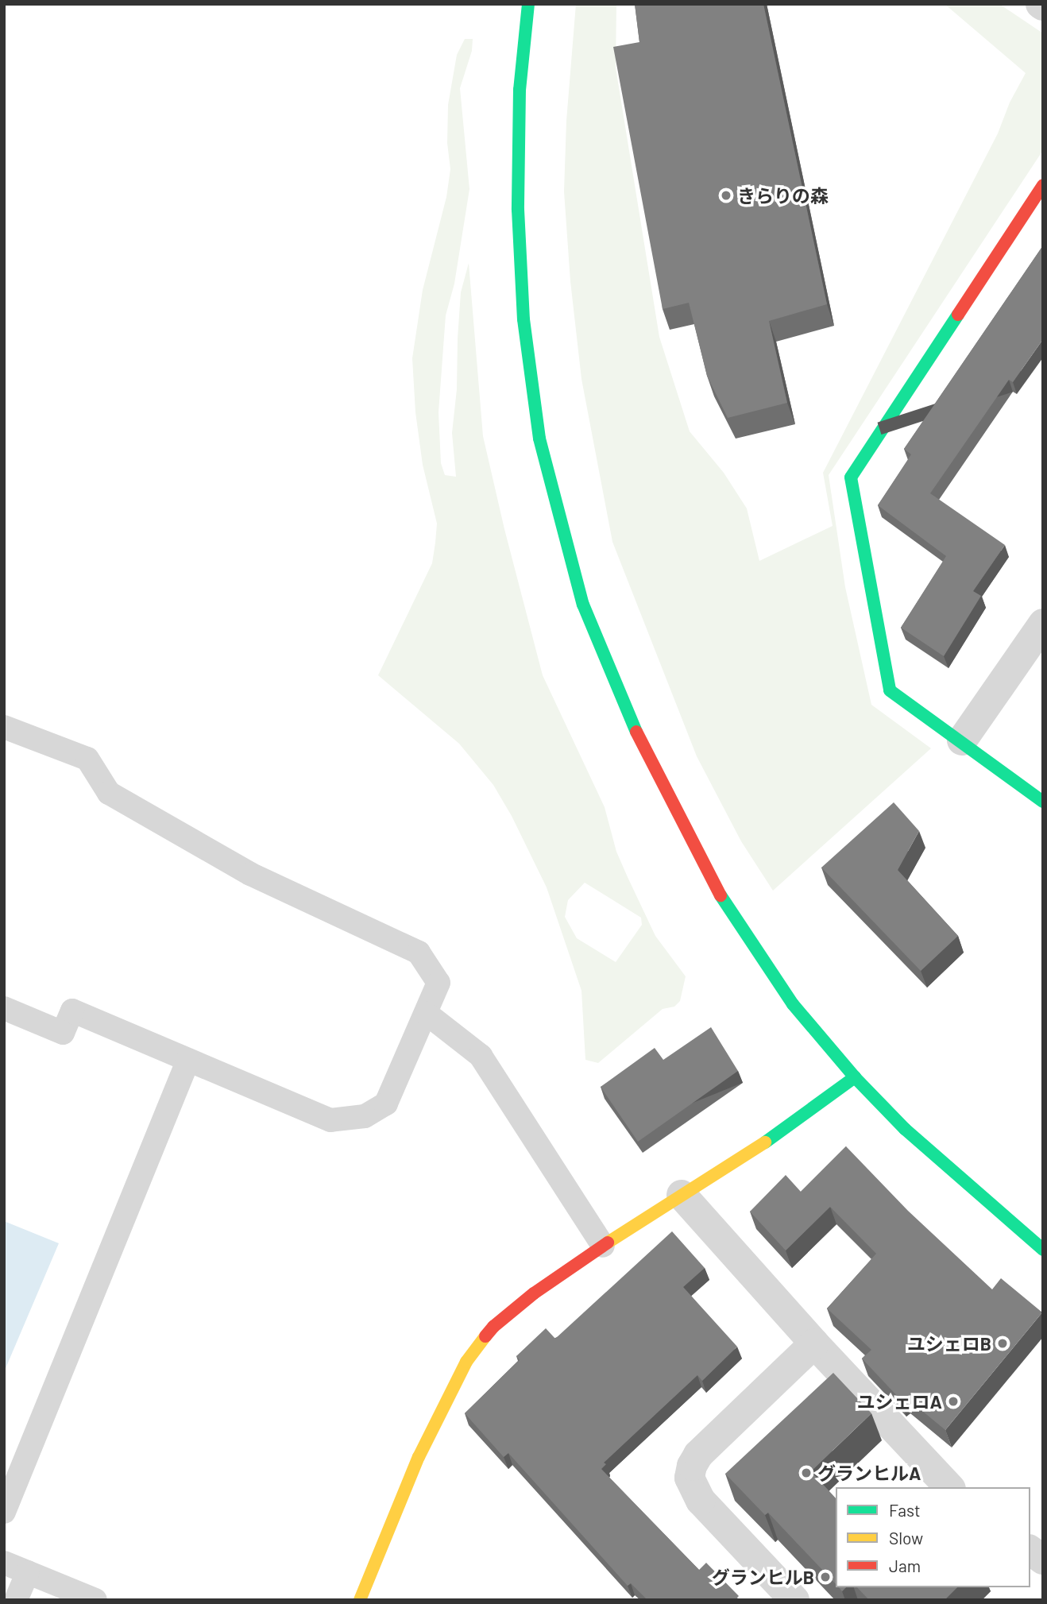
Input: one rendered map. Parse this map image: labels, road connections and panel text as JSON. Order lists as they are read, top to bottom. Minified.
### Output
{"places":["きらりの森","ユシェロB","ユシェロA","グランヒルA","グランヒルB"],"legend":["Fast","Slow","Jam"]}
